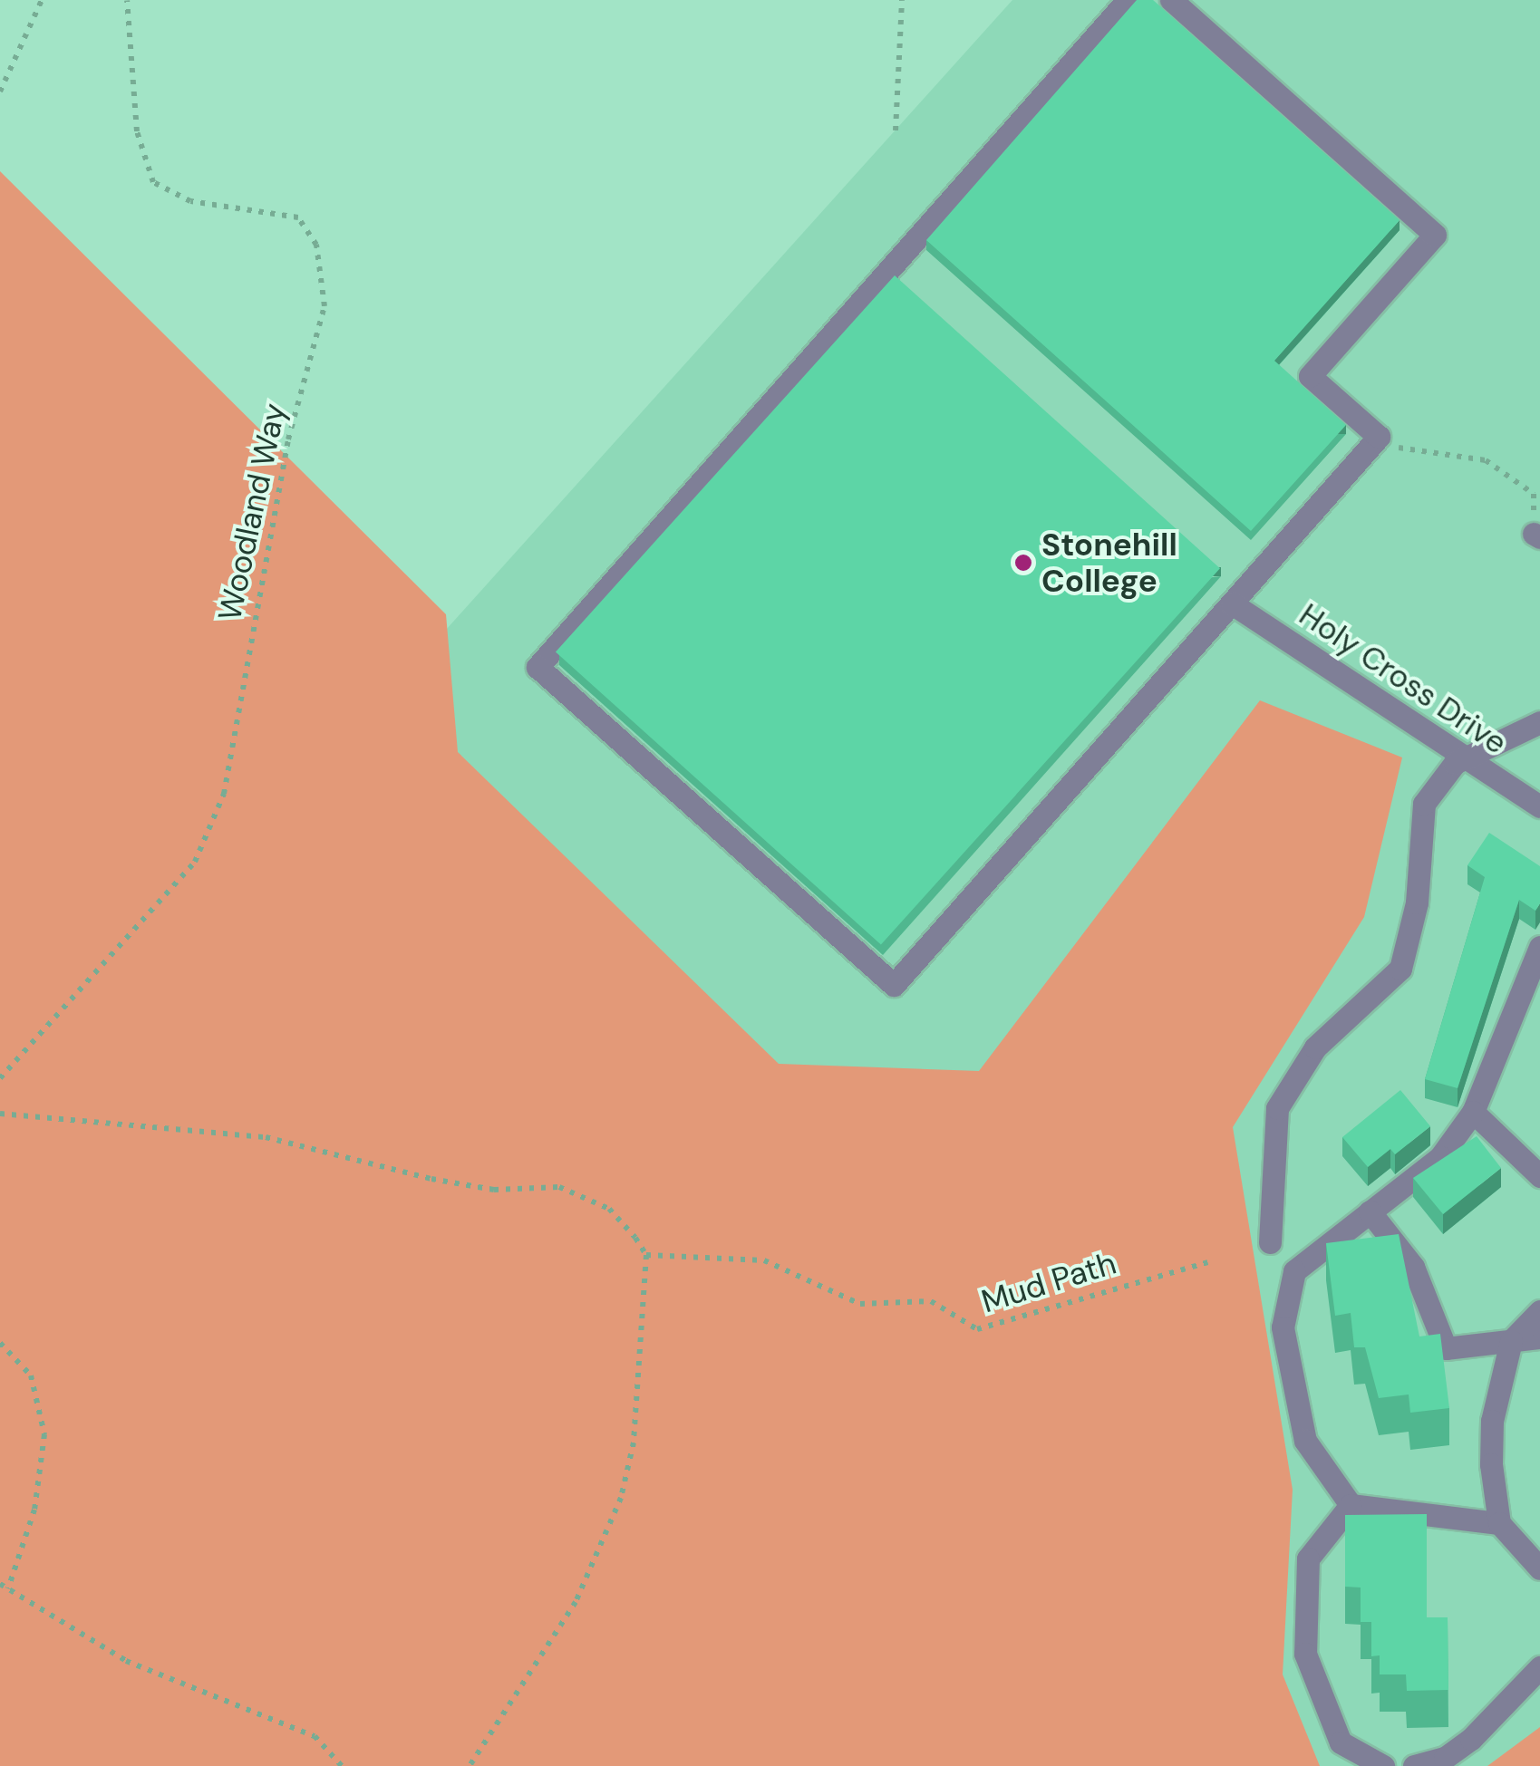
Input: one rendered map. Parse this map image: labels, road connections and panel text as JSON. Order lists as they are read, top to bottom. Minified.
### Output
{"streets":{"lane":["Holy Cross Drive"],"path":["Woodland Way","Mud Path"]},"places":["Stonehill College"]}
